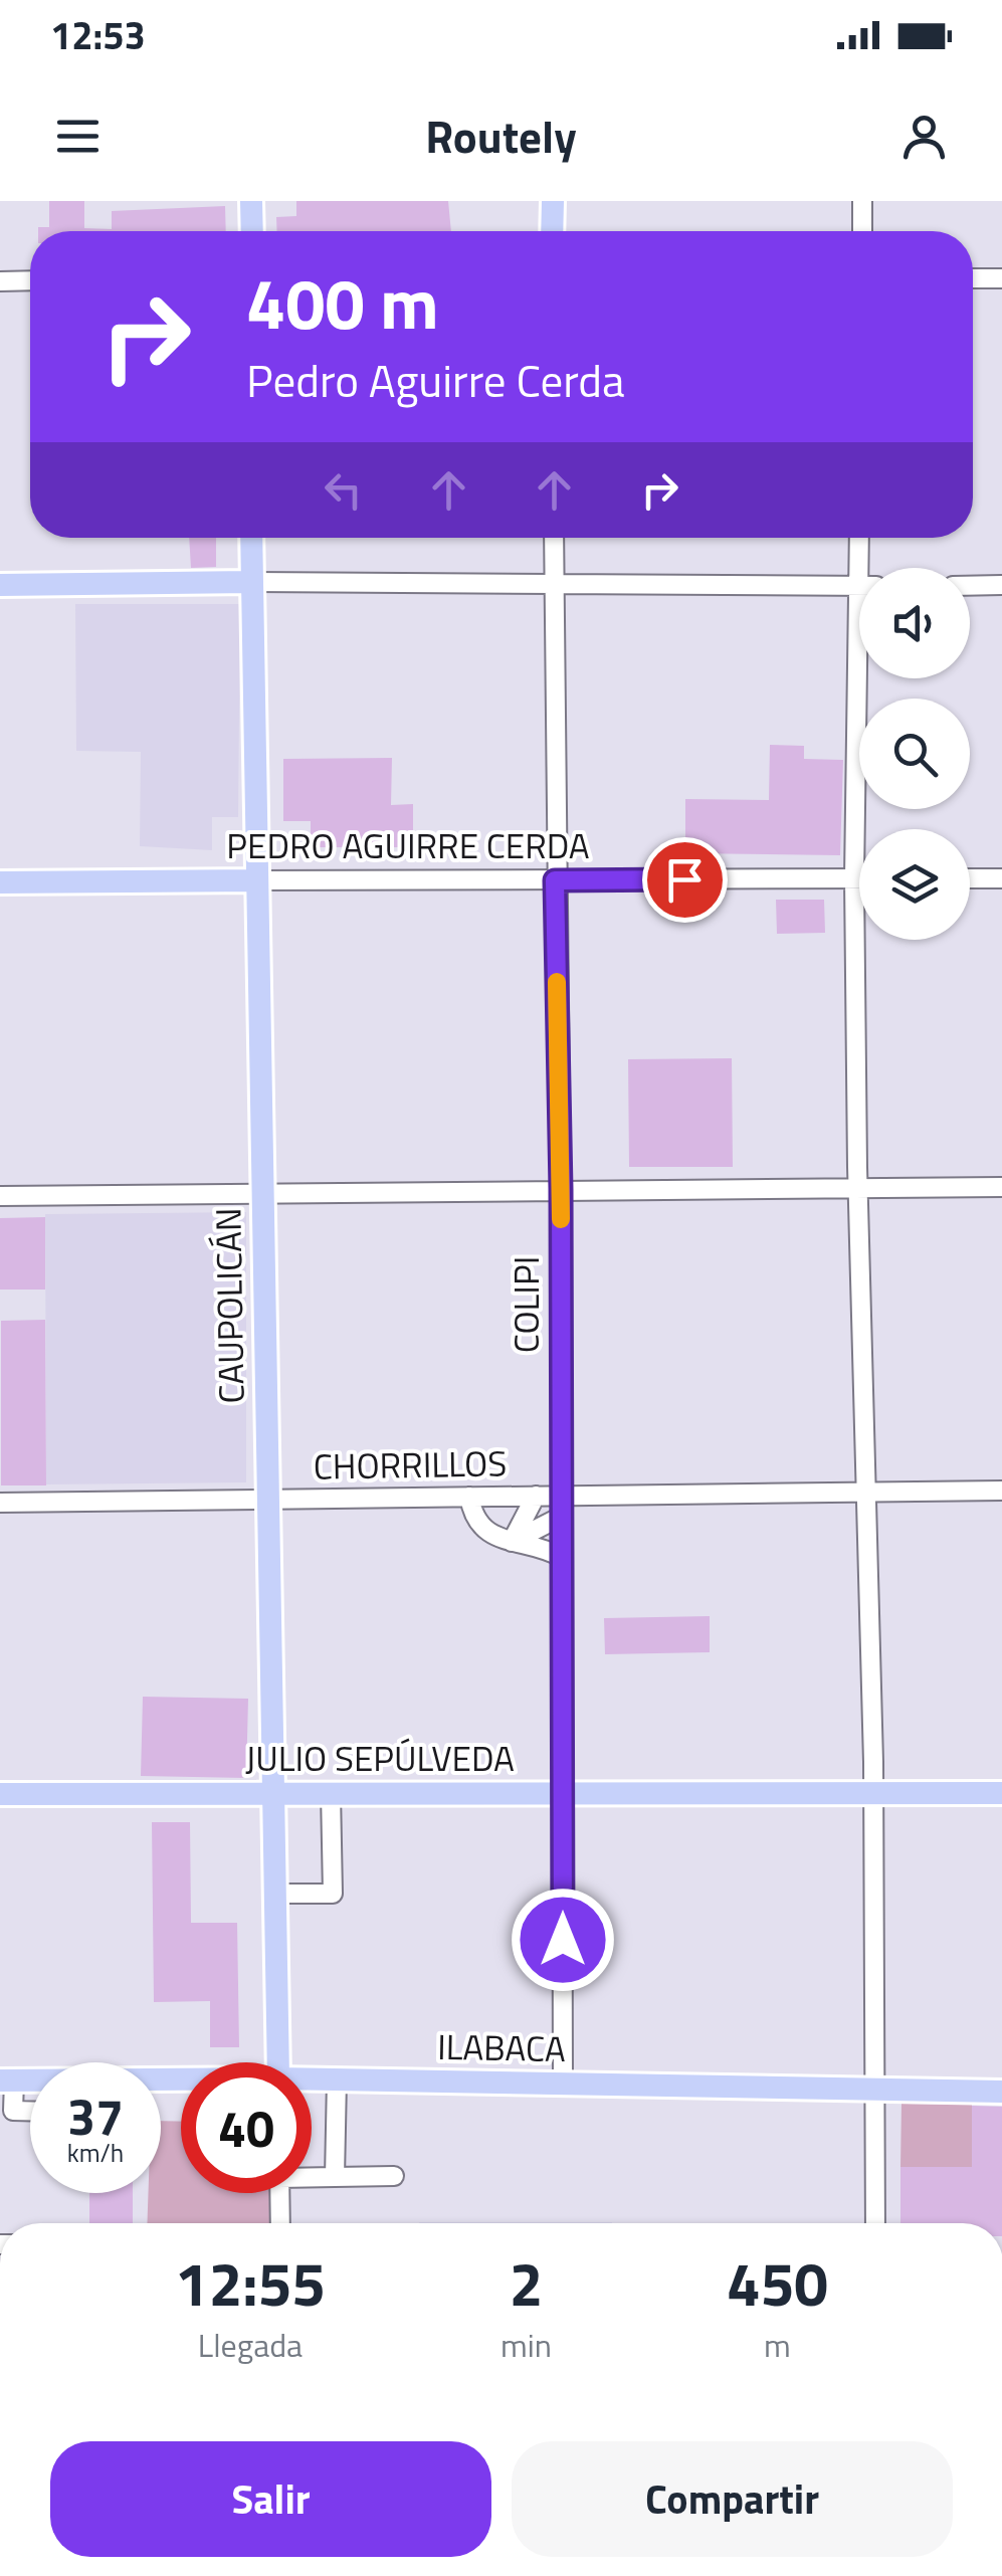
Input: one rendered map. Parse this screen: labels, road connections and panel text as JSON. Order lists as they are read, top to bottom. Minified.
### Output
{"streets":{"main road":["PEDRO AGUIRRE CERDA","CAUPOLICÁN","JULIO SEPÚLVEDA","ILABACA"],"street":["COLIPI","CHORRILLOS"]},"crossings":[["PEDRO AGUIRRE CERDA","COLIPI"],["PEDRO AGUIRRE CERDA","CAUPOLICÁN"],["COLIPI","CHORRILLOS"],["COLIPI","JULIO SEPÚLVEDA"],["COLIPI","ILABACA"],["CAUPOLICÁN","CHORRILLOS"],["CAUPOLICÁN","JULIO SEPÚLVEDA"]],"page":{"status":"12:53","header":"Routely","turn":["400 m","Pedro Aguirre Cerda"],"speed":"37 km/h","limit":"40","eta":["12:55","Llegada","2","min","450","m"],"buttons":["Salir","Compartir"]}}
